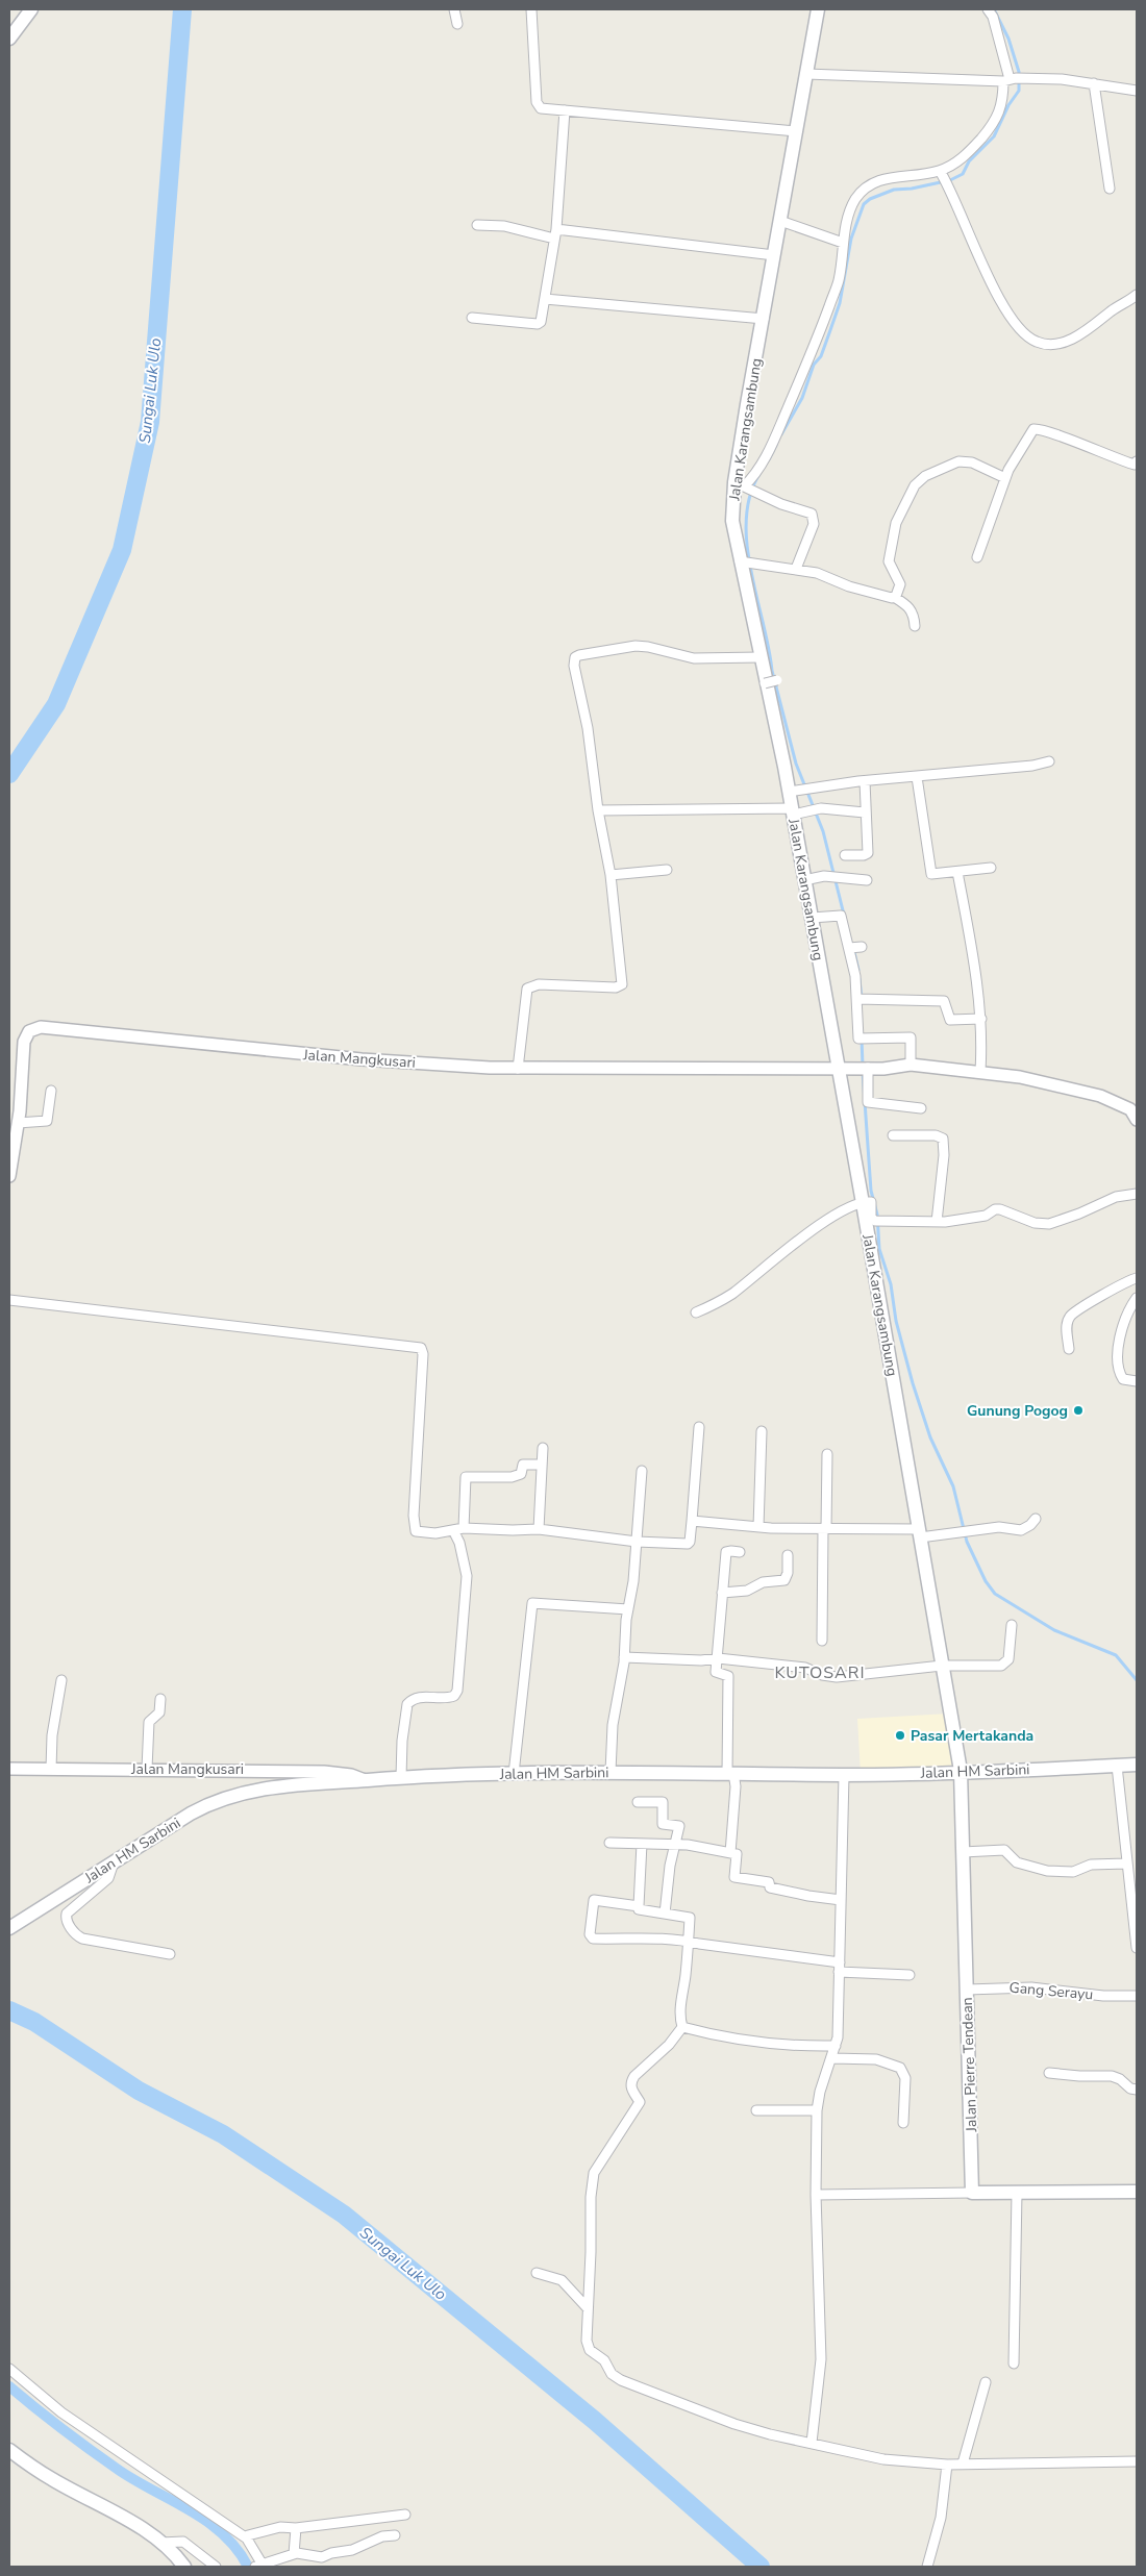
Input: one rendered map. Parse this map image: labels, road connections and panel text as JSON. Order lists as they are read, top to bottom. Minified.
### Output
{"streets":{"main road":["Jalan Karangsambung","Jalan HM Sarbini","Jalan Pierre Tendean"],"street":["Jalan Mangkusari","Gang Serayu"]},"crossings":[["Jalan Karangsambung","Jalan Mangkusari"],["Jalan Karangsambung","Jalan HM Sarbini"],["Jalan Karangsambung","Jalan Pierre Tendean"],["Jalan Mangkusari","Jalan HM Sarbini"],["Jalan HM Sarbini","Jalan Pierre Tendean"],["Gang Serayu","Jalan Pierre Tendean"]],"districts":["KUTOSARI"],"water":["Sungai Luk Ulo"],"places":["Gunung Pogog","Pasar Mertakanda"]}
